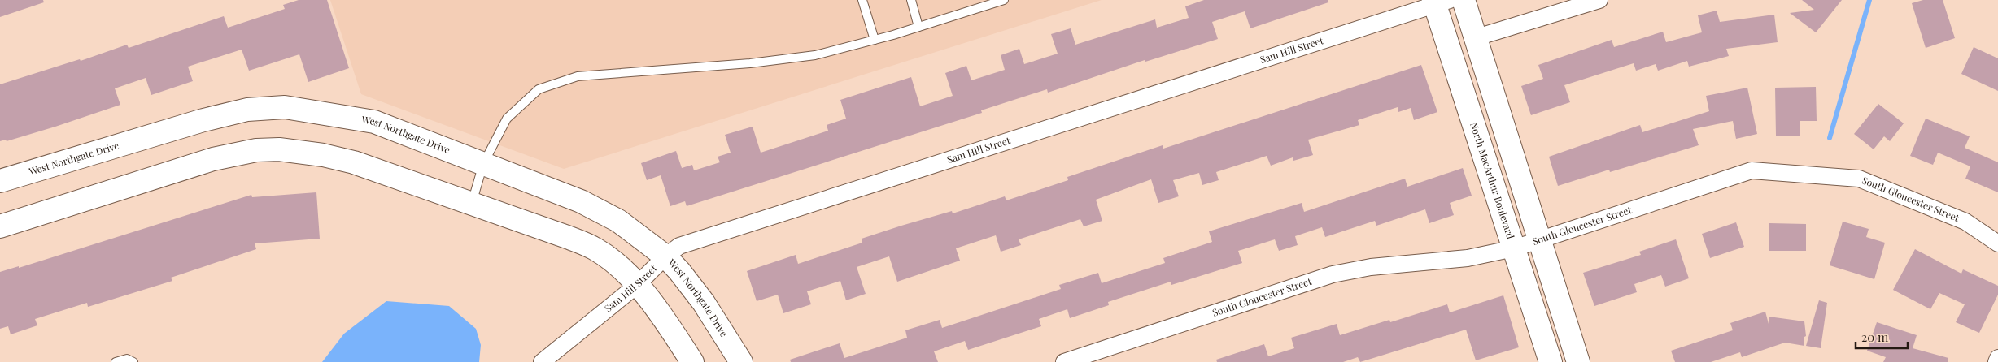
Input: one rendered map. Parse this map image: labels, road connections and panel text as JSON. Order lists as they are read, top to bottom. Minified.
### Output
{"streets":{"main road":["West Northgate Drive","North MacArthur Boulevard"],"street":["Sam Hill Street","South Gloucester Street"]},"crossings":[["Sam Hill Street","West Northgate Drive"],["Sam Hill Street","North MacArthur Boulevard"],["North MacArthur Boulevard","South Gloucester Street"]],"scale_bar":"20 m"}
